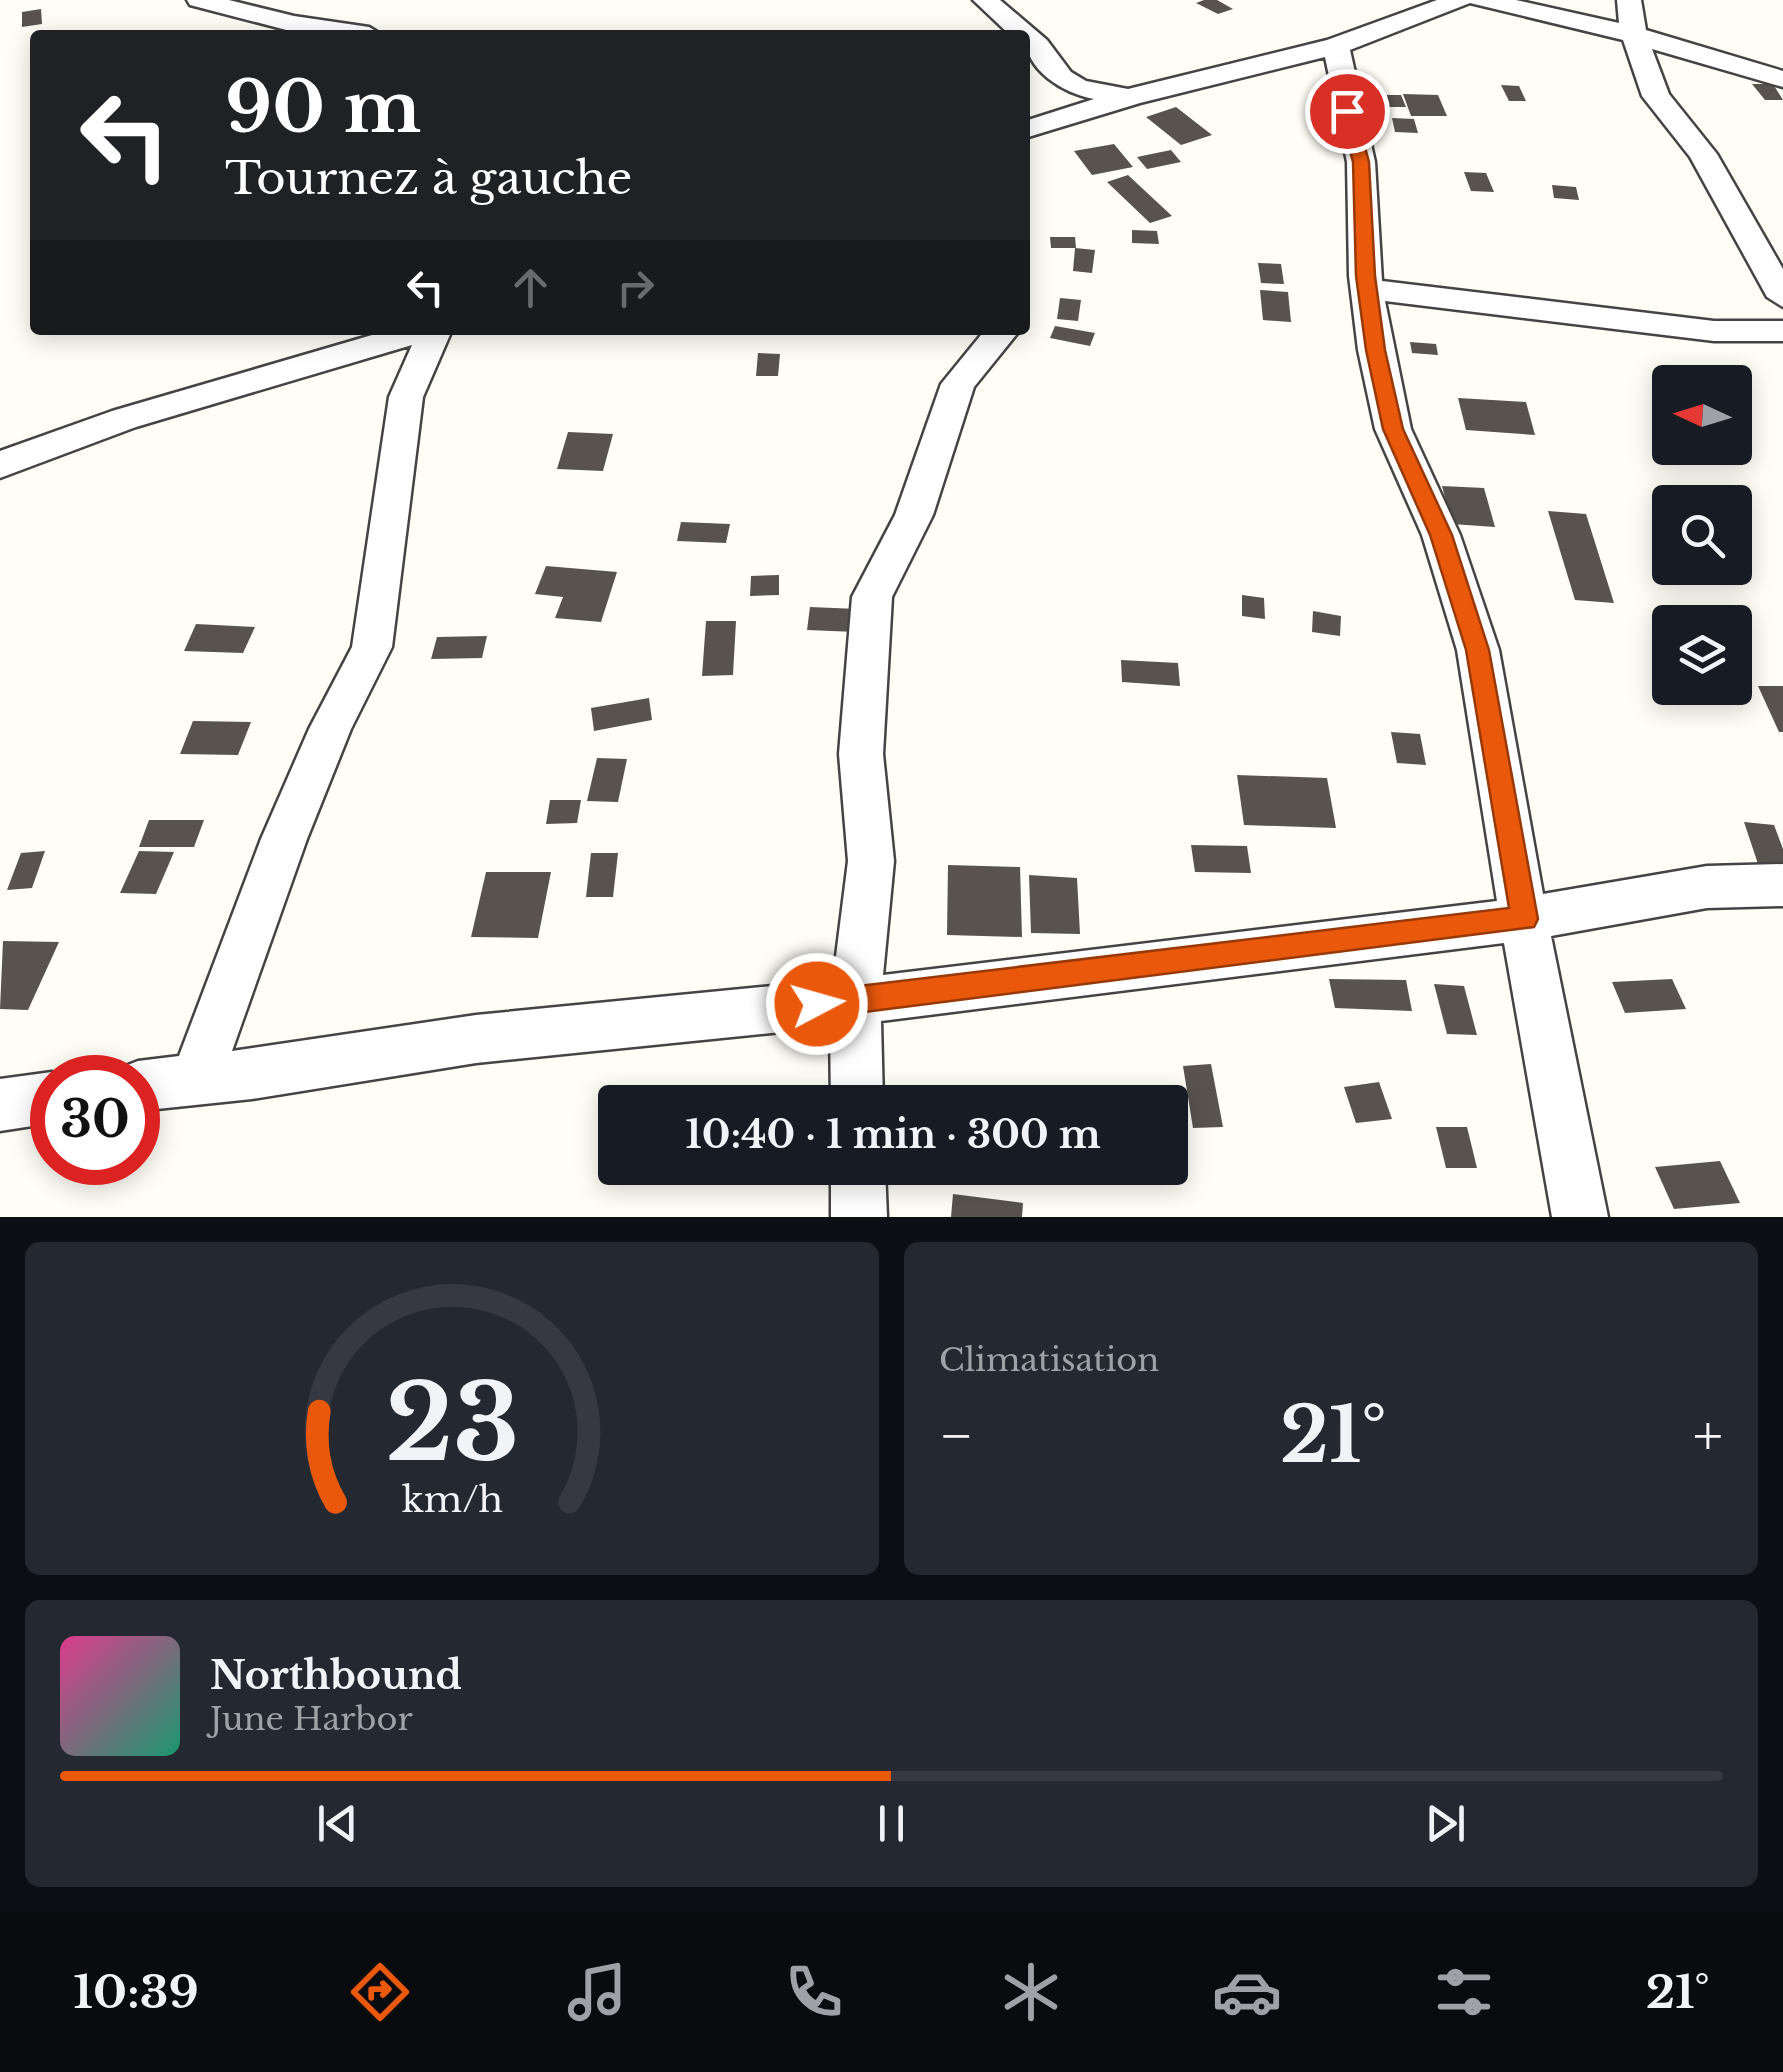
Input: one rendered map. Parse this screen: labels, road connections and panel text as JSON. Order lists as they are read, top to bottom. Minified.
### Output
{"north":"left","page":{"turn":["90 m","Tournez à gauche"],"limit":"30","trip":"10:40 · 1 min · 300 m","tile":"Climatisation","heat":["−","21°","+"],"song":["Northbound","June Harbor"],"tabs":["10:39","21°"],"gauge":["23","km/h"]}}
